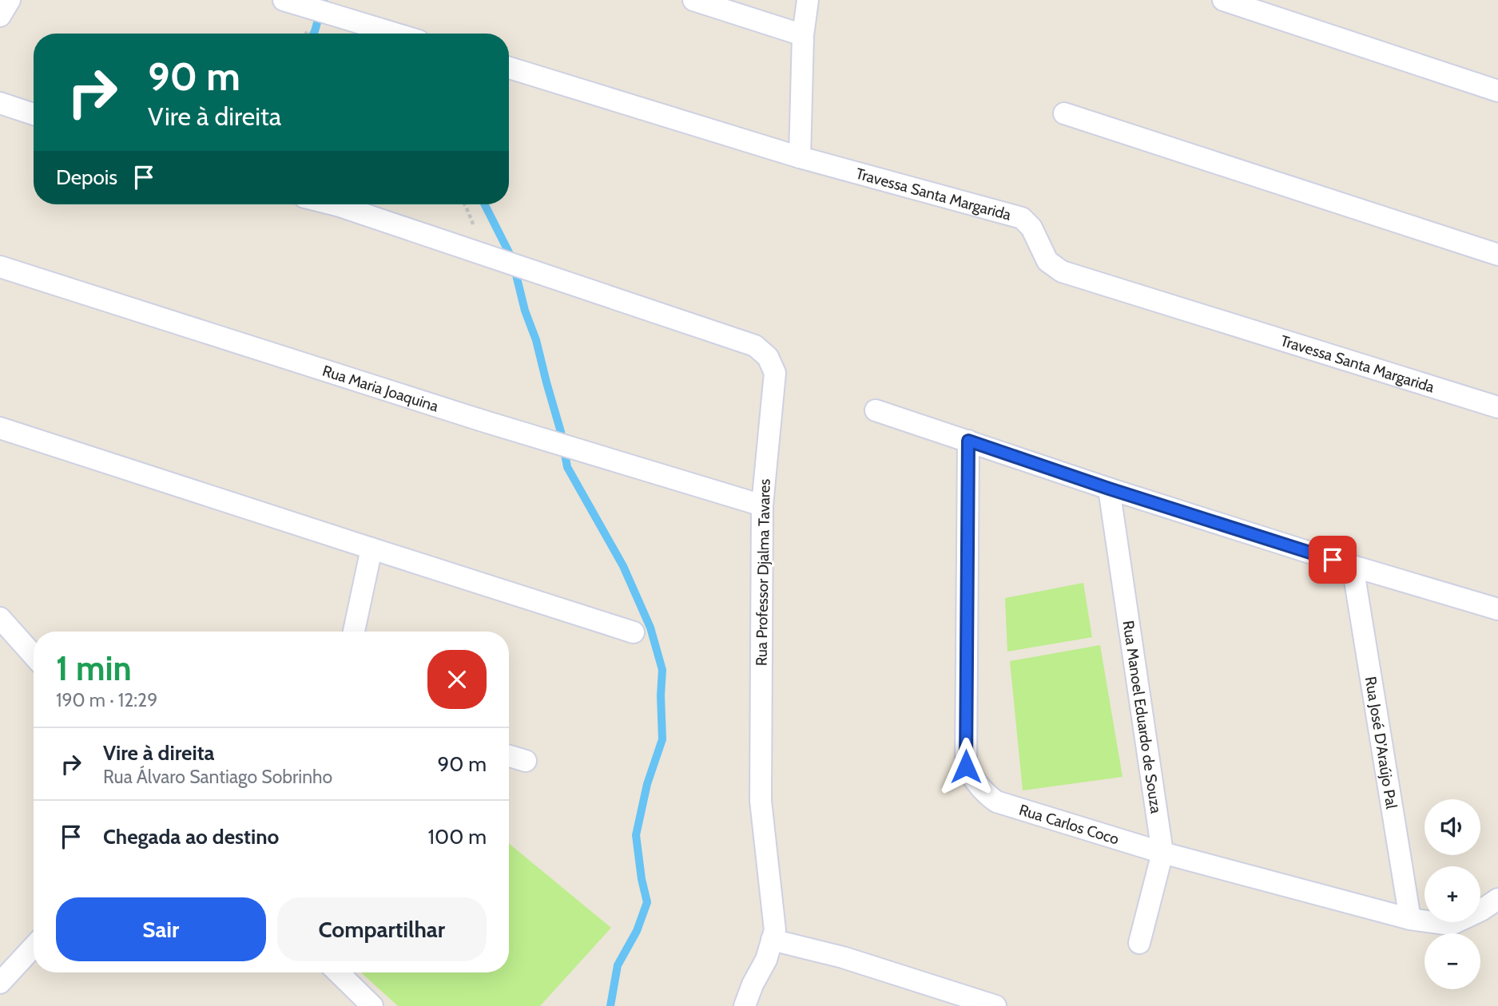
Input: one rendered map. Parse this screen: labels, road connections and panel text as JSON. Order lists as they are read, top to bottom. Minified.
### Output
{"streets":{"street":["Travessa Santa Margarida","Rua Maria Joaquina","Rua Professor Djalma Tavares","Rua Manoel Eduardo de Souza","Rua José D'Araújo Pal","Rua Carlos Coco"]},"crossings":[["Rua Maria Joaquina","Rua Professor Djalma Tavares"],["Rua Manoel Eduardo de Souza","Rua Carlos Coco"],["Rua José D'Araújo Pal","Rua Carlos Coco"]],"page":{"turn":["90 m","Vire à direita"],"then":"Depois","heading":["1 min","190 m · 12:29"],"list":[{"name":"Vire à direita","note":"Rua Álvaro Santiago Sobrinho","value":"90 m"},{"name":"Chegada ao destino","value":"100 m"}],"map_buttons":["+","−"],"buttons":["Sair","Compartilhar"]}}
